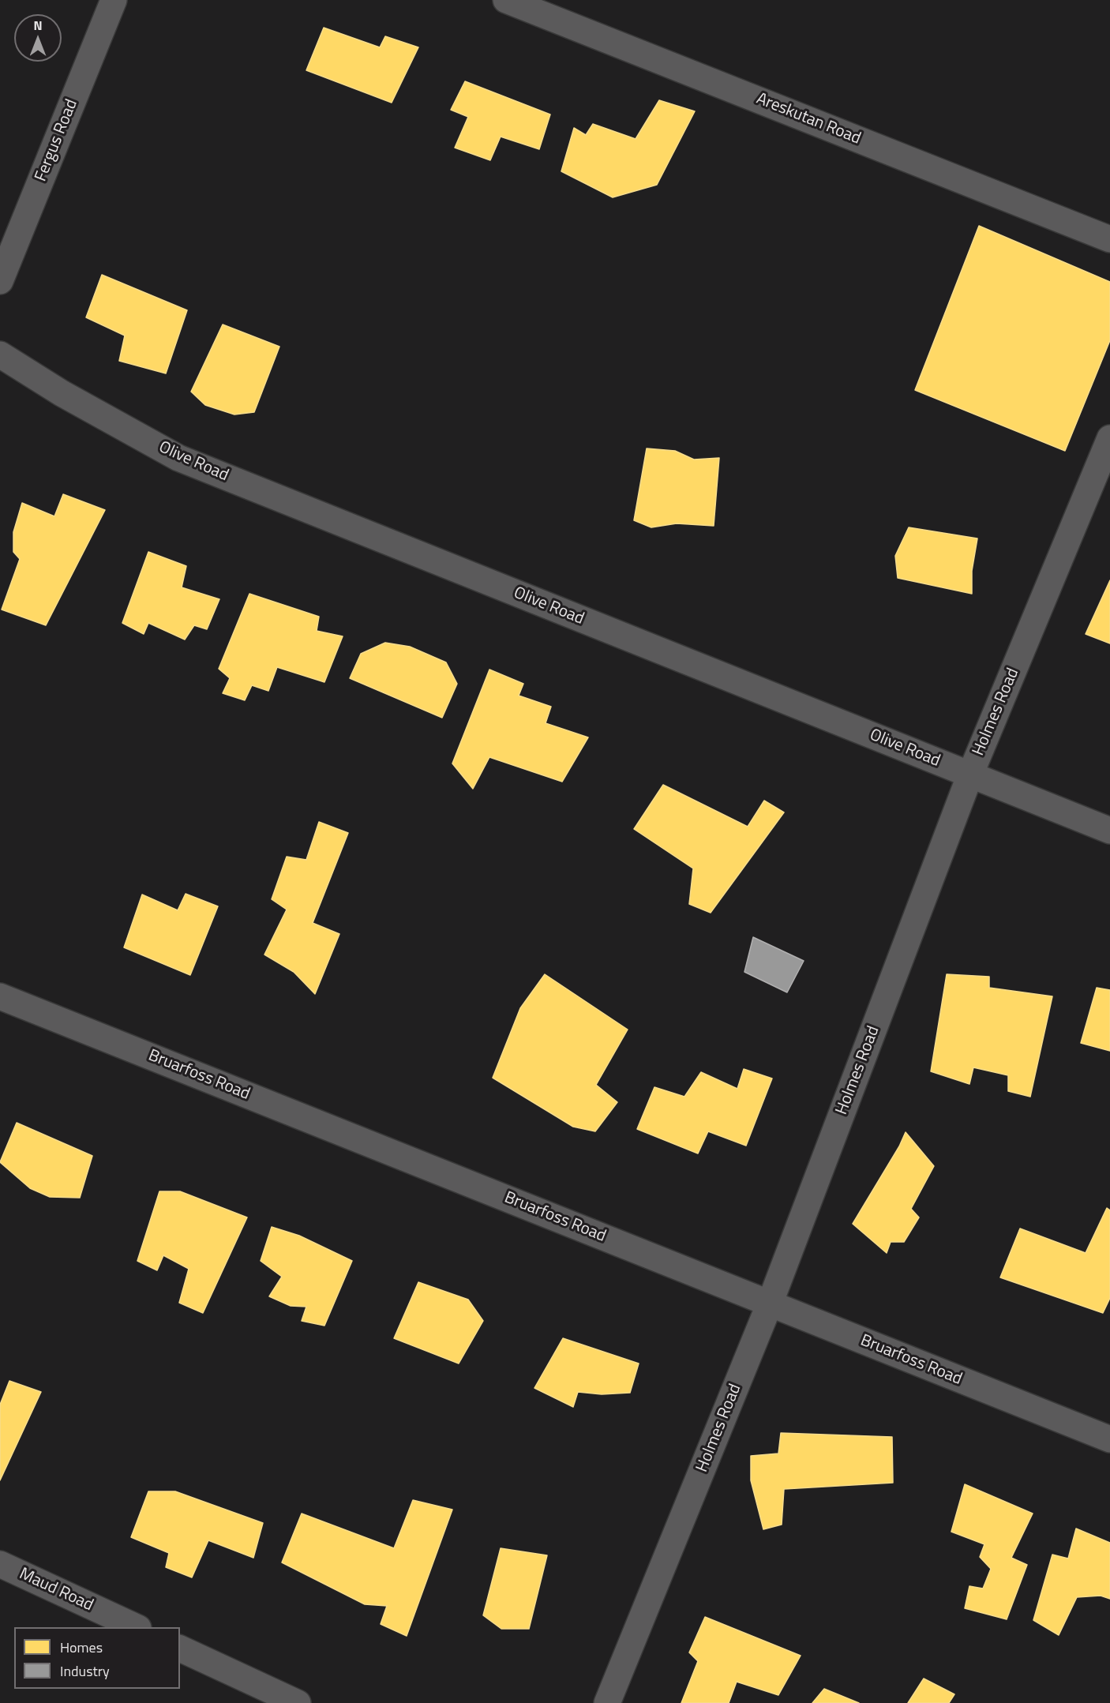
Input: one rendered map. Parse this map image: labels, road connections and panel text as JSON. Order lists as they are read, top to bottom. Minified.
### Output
{"streets":{"street":["Areskutan Road","Fergus Road","Olive Road","Holmes Road","Bruarfoss Road","Maud Road"]},"crossings":[["Olive Road","Holmes Road"],["Holmes Road","Bruarfoss Road"]],"legend":["Homes","Industry"],"north":"top"}
